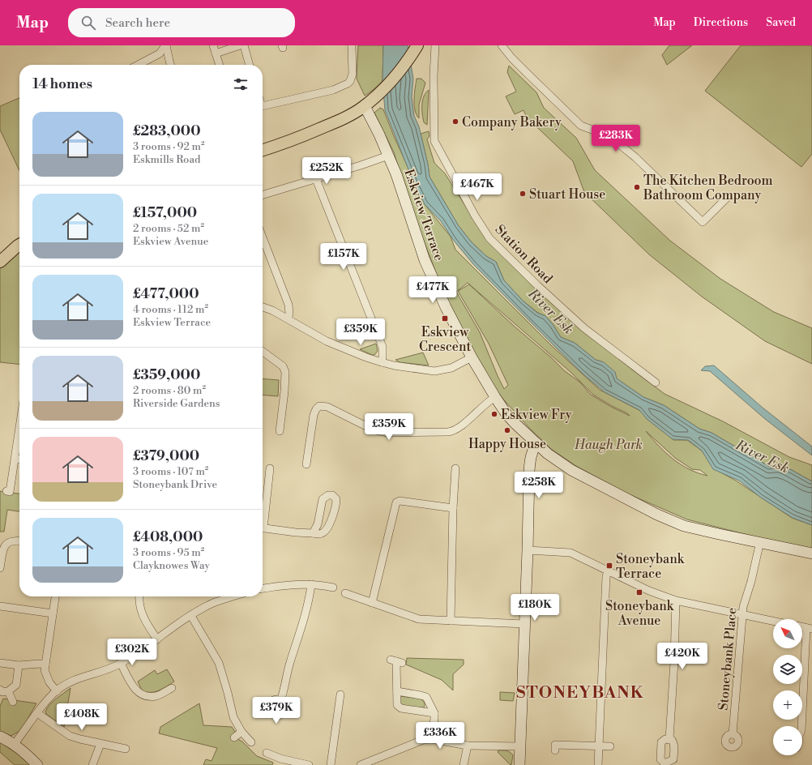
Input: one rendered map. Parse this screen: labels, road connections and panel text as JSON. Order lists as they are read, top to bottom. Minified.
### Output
{"streets":{"main road":["Eskview Terrace"],"street":["Station Road","Stoneybank Place"]},"districts":["STONEYBANK"],"water":["River Esk"],"parks":["Haugh Park"],"places":{"other":["Company Bakery","The Kitchen Bedroom Bathroom Company","Stuart House","Eskview Fry","Happy House"],"transit":["Eskview Crescent","Stoneybank Terrace","Stoneybank Avenue"]},"north":"top left","page":{"header":"Map","search":"Search here","nav":["Map","Directions","Saved"],"heading":"14 homes","list":[{"name":"£283,000","note":"3 rooms · 92 m² · Eskmills Road"},{"name":"£157,000","note":"2 rooms · 52 m² · Eskview Avenue"},{"name":"£477,000","note":"4 rooms · 112 m² · Eskview Terrace"},{"name":"£359,000","note":"2 rooms · 80 m² · Riverside Gardens"},{"name":"£379,000","note":"3 rooms · 107 m² · Stoneybank Drive"},{"name":"£408,000","note":"3 rooms · 95 m² · Clayknowes Way"}],"price":["£283K","£252K","£467K","£157K","£477K","£359K","£359K","£258K","£180K","£302K","£420K","£379K","£408K","£336K"],"map_buttons":["+","−"]}}
